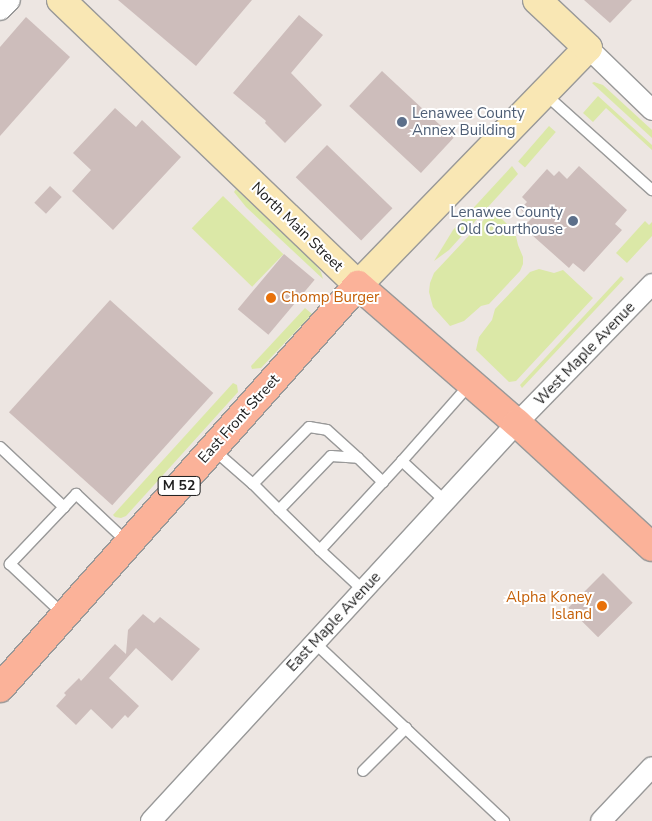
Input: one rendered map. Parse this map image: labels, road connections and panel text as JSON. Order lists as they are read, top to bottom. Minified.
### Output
{"streets":{"main road":["North Main Street","East Front Street","M 52"],"street":["West Maple Avenue","East Maple Avenue"]},"crossings":[["North Main Street","West Maple Avenue"],["North Main Street","East Front Street"],["North Main Street","East Maple Avenue"],["West Maple Avenue","East Maple Avenue"]],"places":["Lenawee County Annex Building","Lenawee County Old Courthouse","Chomp Burger","Alpha Koney Island"]}
